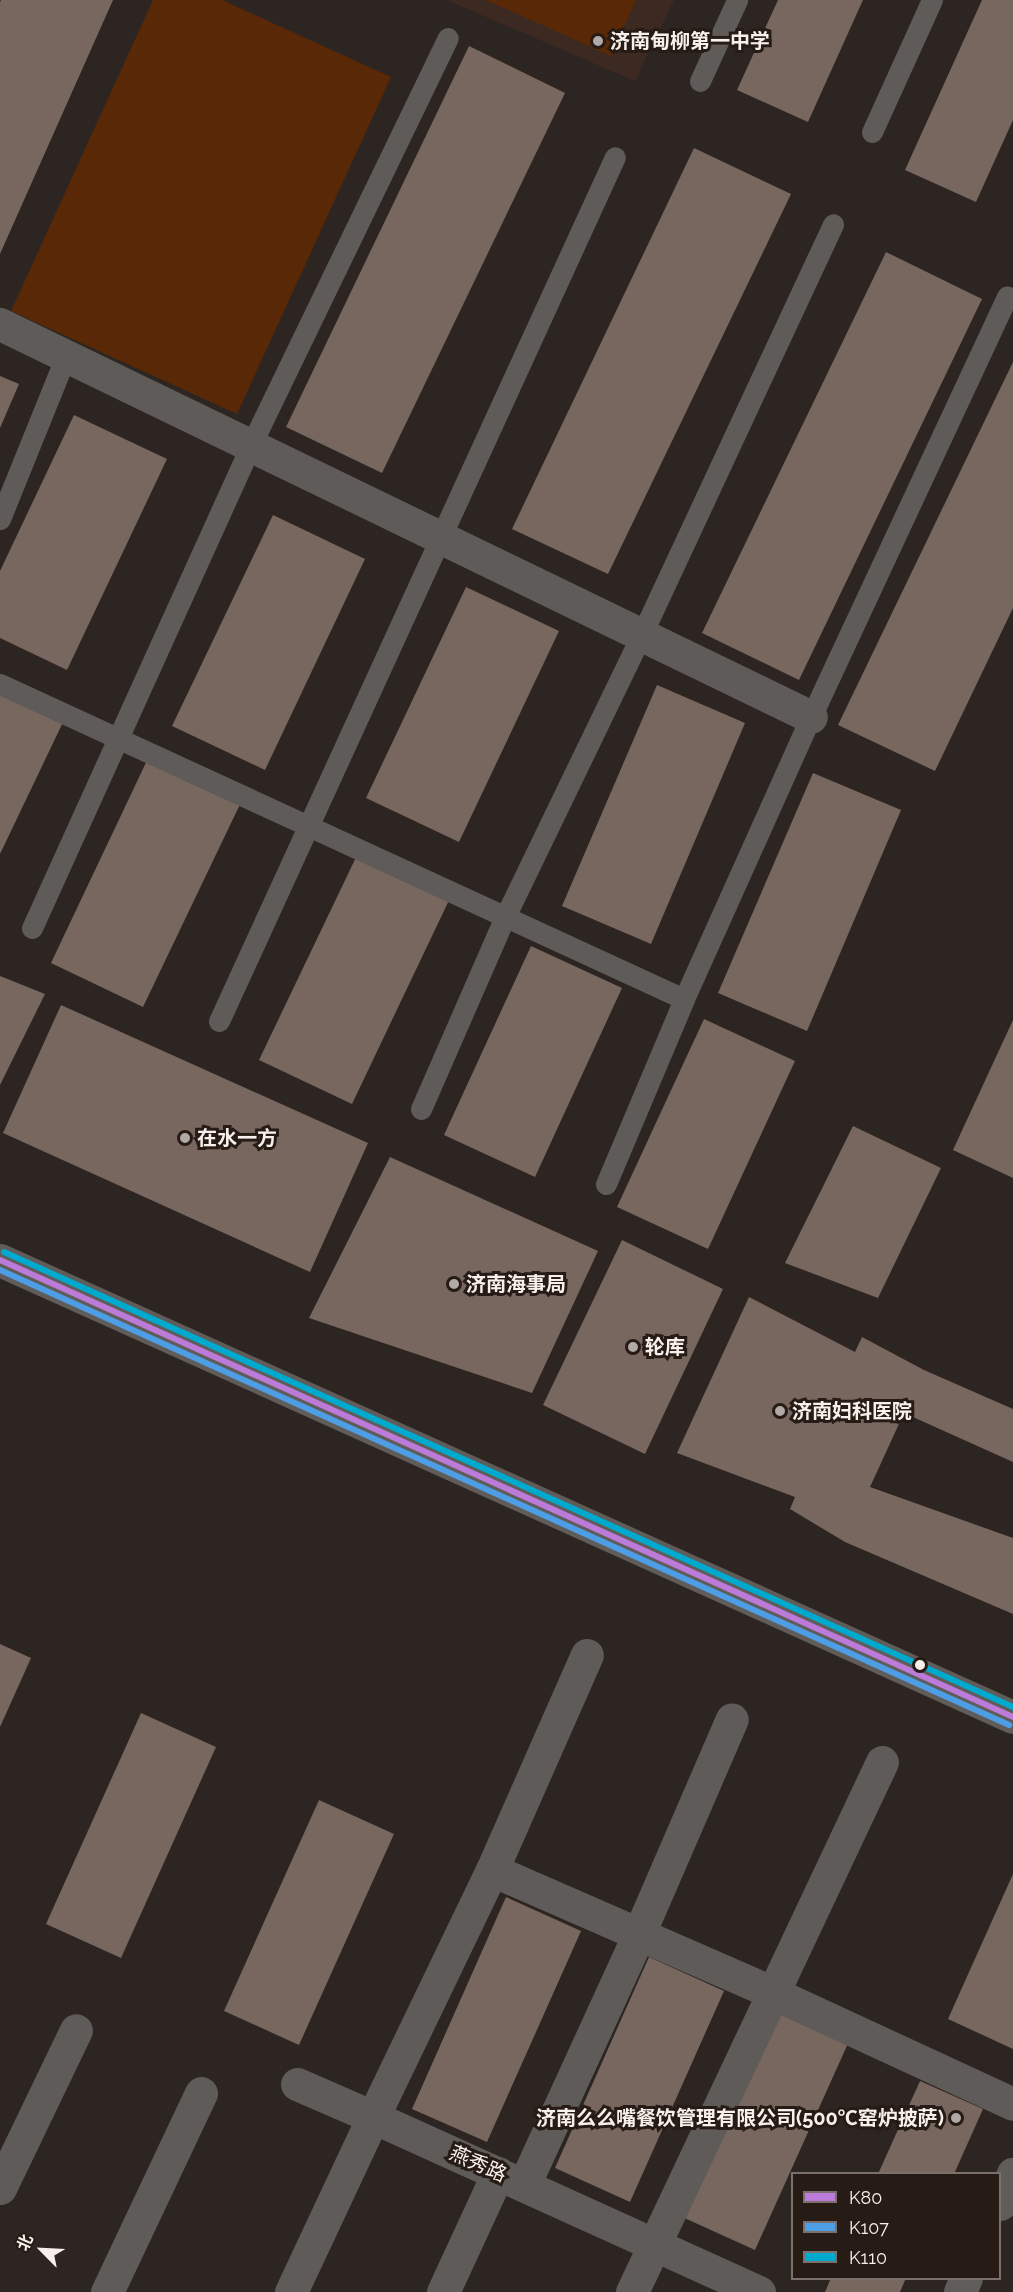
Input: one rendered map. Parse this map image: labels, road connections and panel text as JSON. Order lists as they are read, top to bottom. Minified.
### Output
{"streets":{"street":["燕秀路"]},"places":["济南甸柳第一中学","在水一方","济南海事局","轮库","济南妇科医院","济南么么嘴餐饮管理有限公司(500℃窑炉披萨)"],"lines":["transit line K110","transit line K80","transit line K107"],"legend":["K80","K107","K110"],"north":"top left"}
